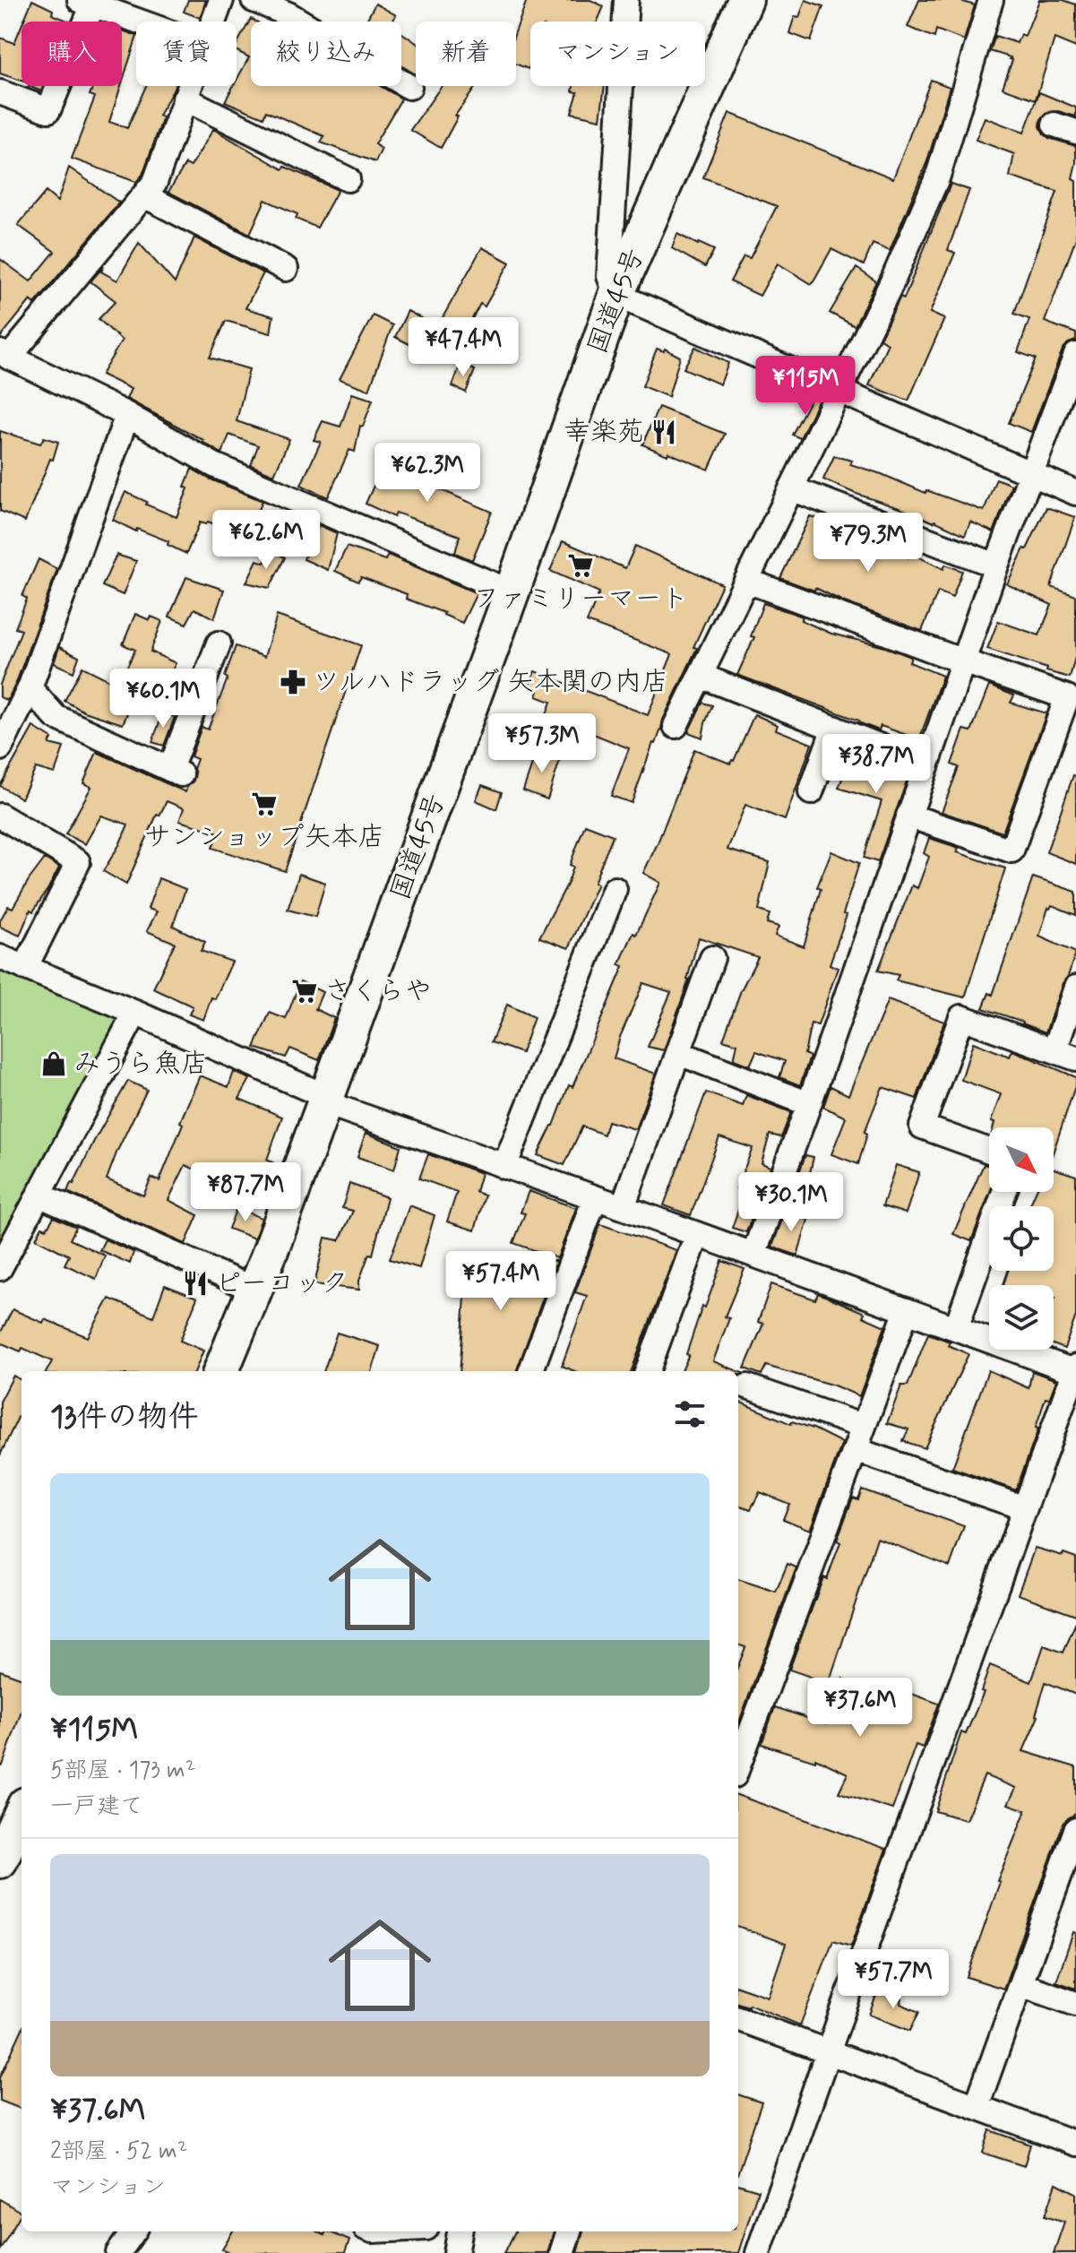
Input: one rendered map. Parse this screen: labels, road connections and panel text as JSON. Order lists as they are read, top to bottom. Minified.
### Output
{"streets":{"highway":["国道45号"]},"places":{"restaurant":["幸楽苑","ピーコック"],"supermarket":["ファミリーマート","サンショップ矢本店","さくらや"],"pharmacy":["ツルハドラッグ 矢本関の内店"],"shop":["みうら魚店"]},"north":"bottom right","page":{"chip":["購入","賃貸","絞り込み","新着","マンション"],"price":["¥47.4M","¥115M","¥62.3M","¥62.6M","¥79.3M","¥60.1M","¥57.3M","¥38.7M","¥87.7M","¥30.1M","¥57.4M","¥37.6M","¥57.7M"],"heading":"13件の物件","list":[{"name":"¥115M","note":"5部屋 · 173 m² · 一戸建て"},{"name":"¥37.6M","note":"2部屋 · 52 m² · マンション"}]}}
